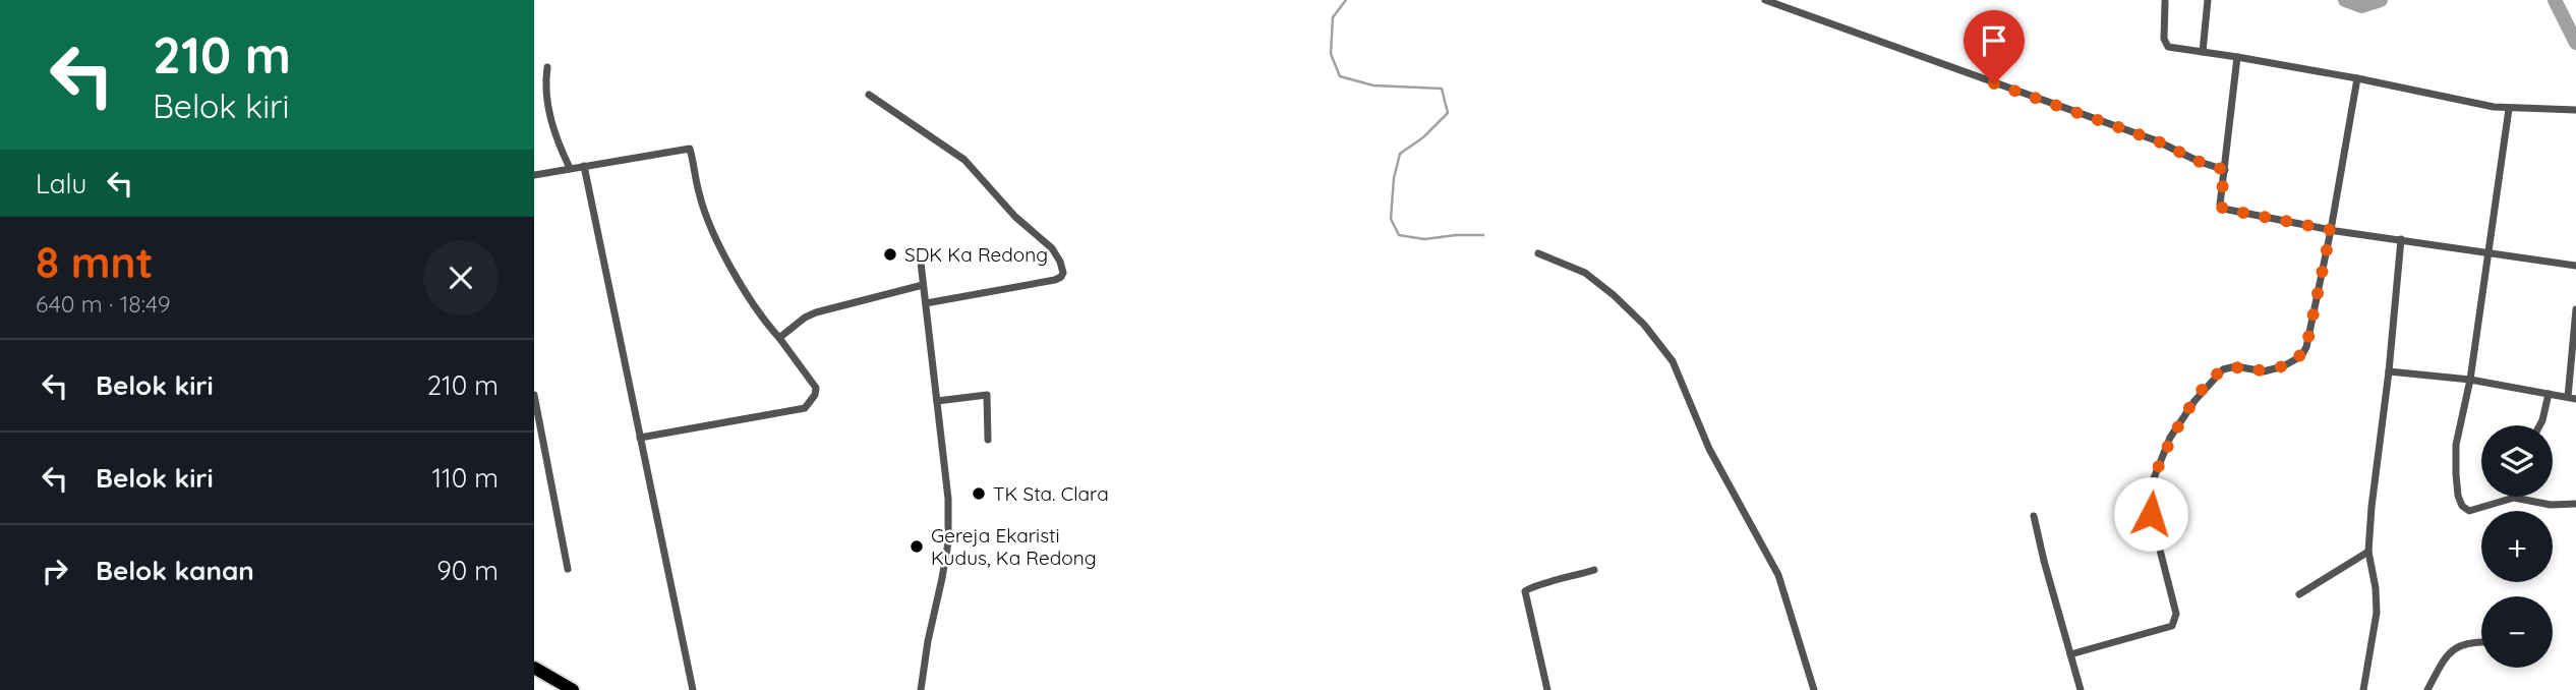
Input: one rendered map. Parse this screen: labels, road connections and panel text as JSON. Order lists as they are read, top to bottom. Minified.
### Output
{"places":["SDK Ka Redong","TK Sta. Clara","Gereja Ekaristi Kudus, Ka Redong"],"page":{"turn":["210 m","Belok kiri"],"then":"Lalu","heading":["8 mnt","640 m · 18:49"],"list":[{"name":"Belok kiri","value":"210 m"},{"name":"Belok kiri","value":"110 m"},{"name":"Belok kanan","value":"90 m"}],"map_buttons":["+","−"]}}
